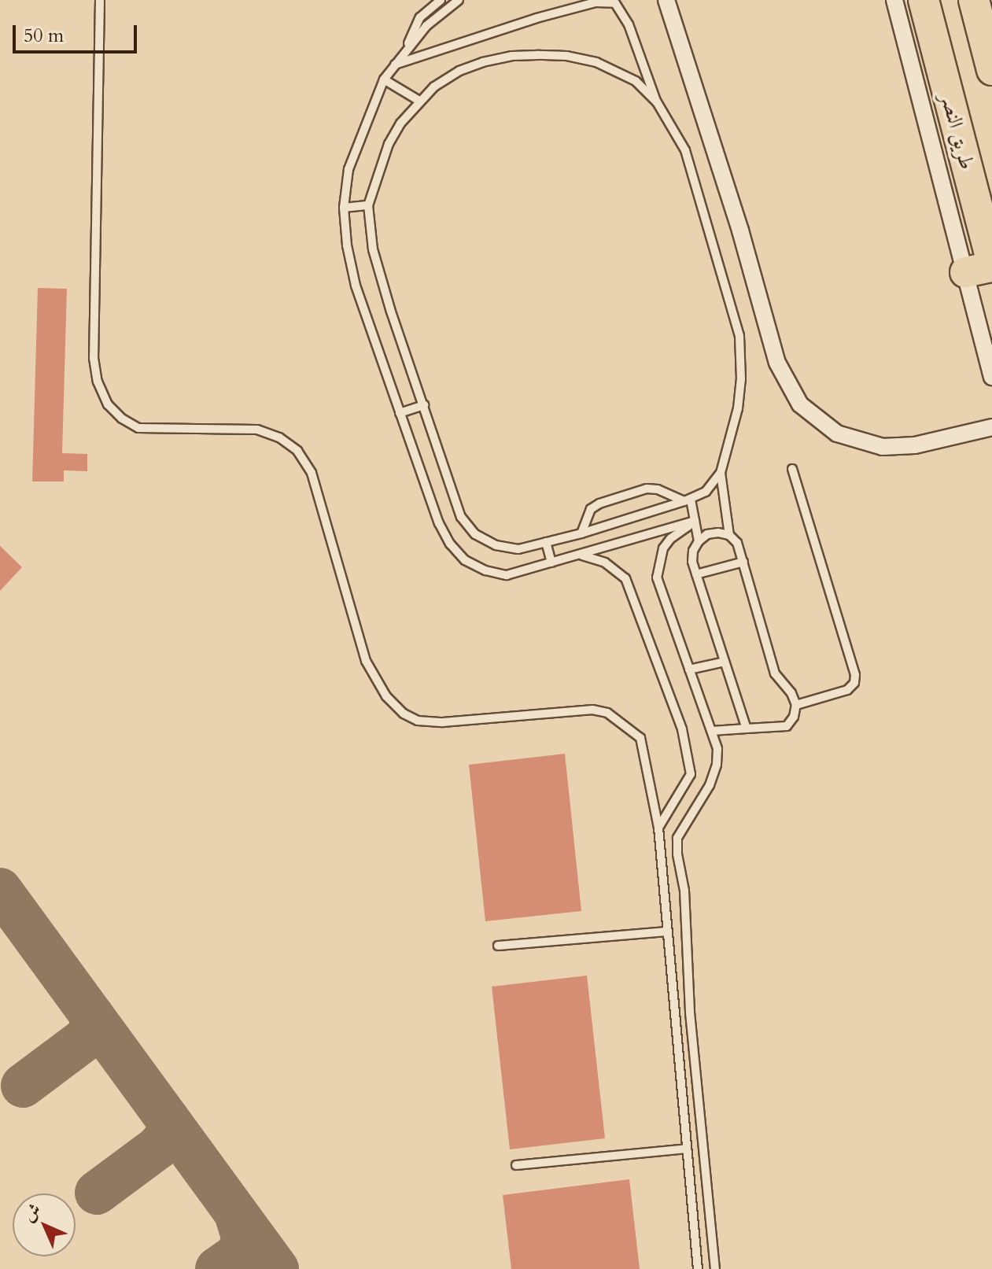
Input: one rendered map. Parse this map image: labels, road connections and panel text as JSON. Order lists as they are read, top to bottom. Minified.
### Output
{"streets":{"highway":["طريق النصر"]},"scale_bar":"50 m","north":"top left"}
